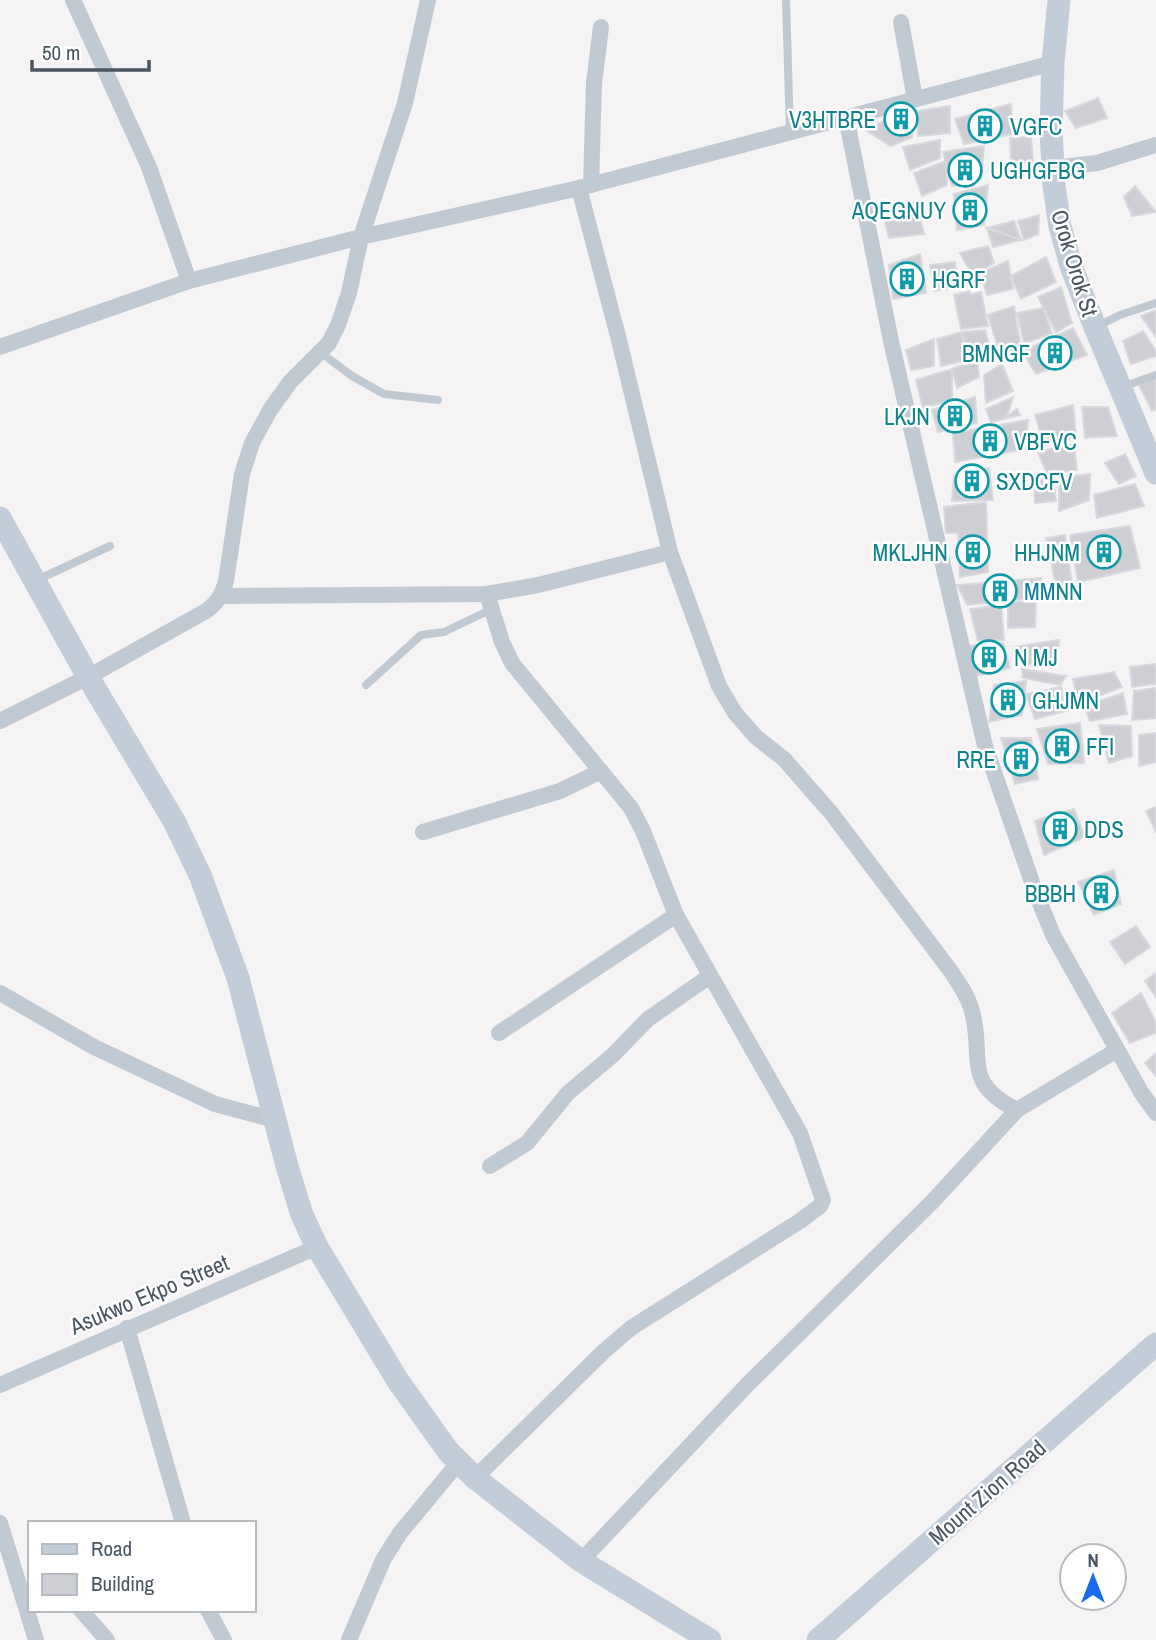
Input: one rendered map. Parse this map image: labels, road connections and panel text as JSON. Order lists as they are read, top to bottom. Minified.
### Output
{"streets":{"street":["Orok Orok St","Asukwo Ekpo Street","Mount Zion Road"]},"places":{"building":["V3HTBRE","VGFC","UGHGFBG","AQEGNUY","HGRF","BMNGF","LKJN","VBFVC","SXDCFV","MKLJHN","HHJNM","MMNN","N MJ","GHJMN","FFI","RRE","DDS","BBBH"]},"legend":["Road","Building"],"scale_bar":"50 m","north":"top"}
